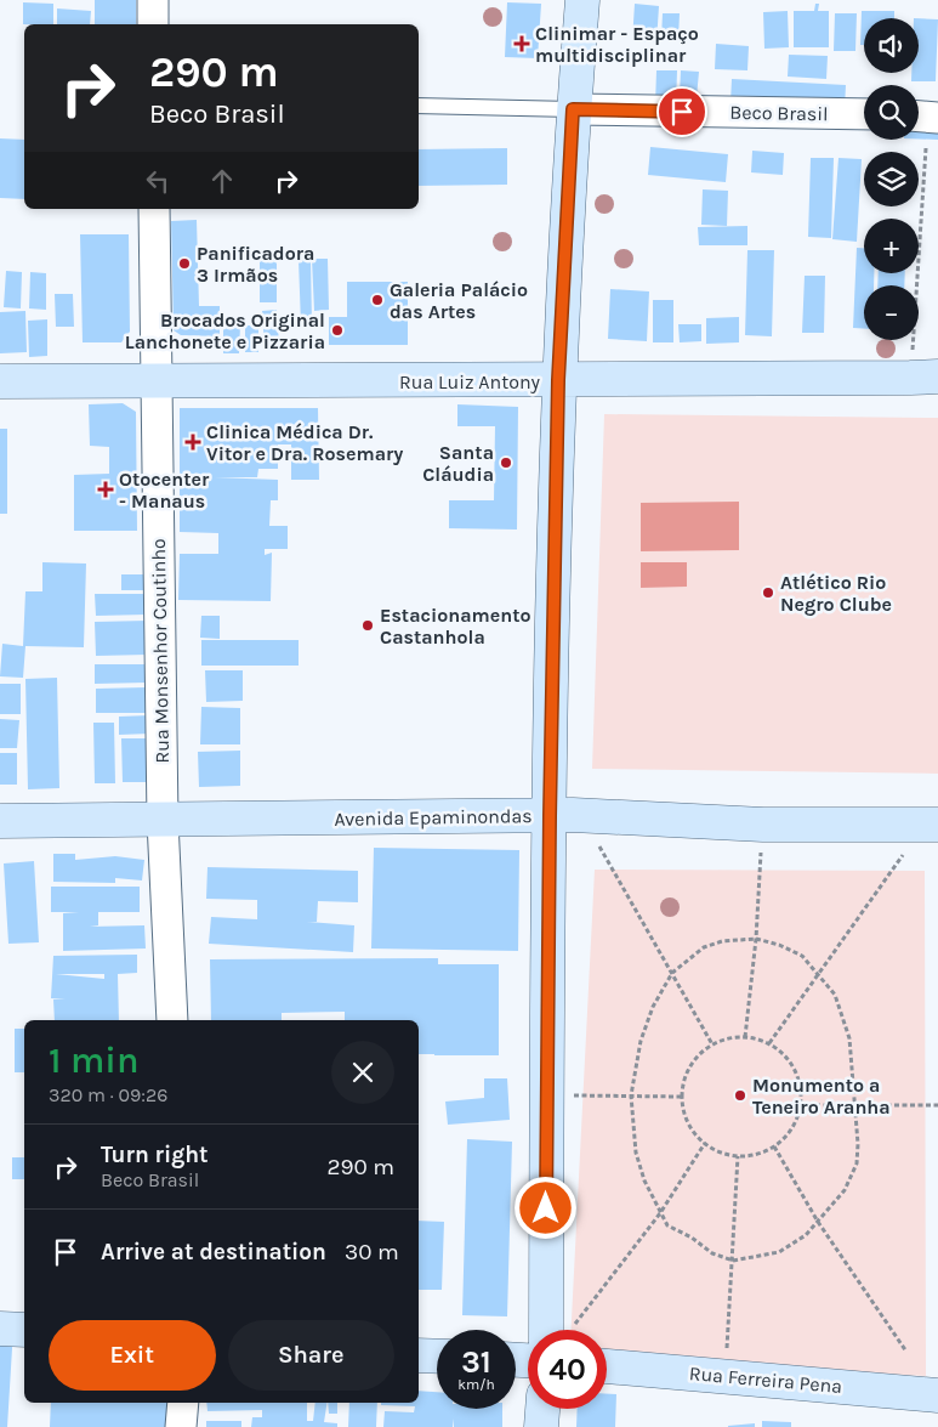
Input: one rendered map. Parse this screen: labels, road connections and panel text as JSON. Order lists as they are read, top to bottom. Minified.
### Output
{"streets":{"street":["Beco Brasil","Rua Luiz Antony","Rua Monsenhor Coutinho","Avenida Epaminondas","Rua Ferreira Pena"]},"crossings":[["Rua Luiz Antony","Rua Monsenhor Coutinho"],["Rua Monsenhor Coutinho","Avenida Epaminondas"]],"places":{"health":["Clinimar - Espaço multidisciplinar","Clinica Médica Dr. Vitor e Dra. Rosemary","Otocenter - Manaus"],"other":["Panificadora 3 Irmãos","Galeria Palácio das Artes","Brocados Original Lanchonete e Pizzaria","Santa Cláudia","Atlético Rio Negro Clube","Estacionamento Castanhola","Monumento a Teneiro Aranha"]},"page":{"map_buttons":["+","−"],"turn":["290 m","Beco Brasil"],"heading":["1 min","320 m · 09:26"],"list":[{"name":"Turn right","note":"Beco Brasil","value":"290 m"},{"name":"Arrive at destination","value":"30 m"}],"buttons":["Exit","Share"],"speed":"31 km/h","limit":"40"}}
